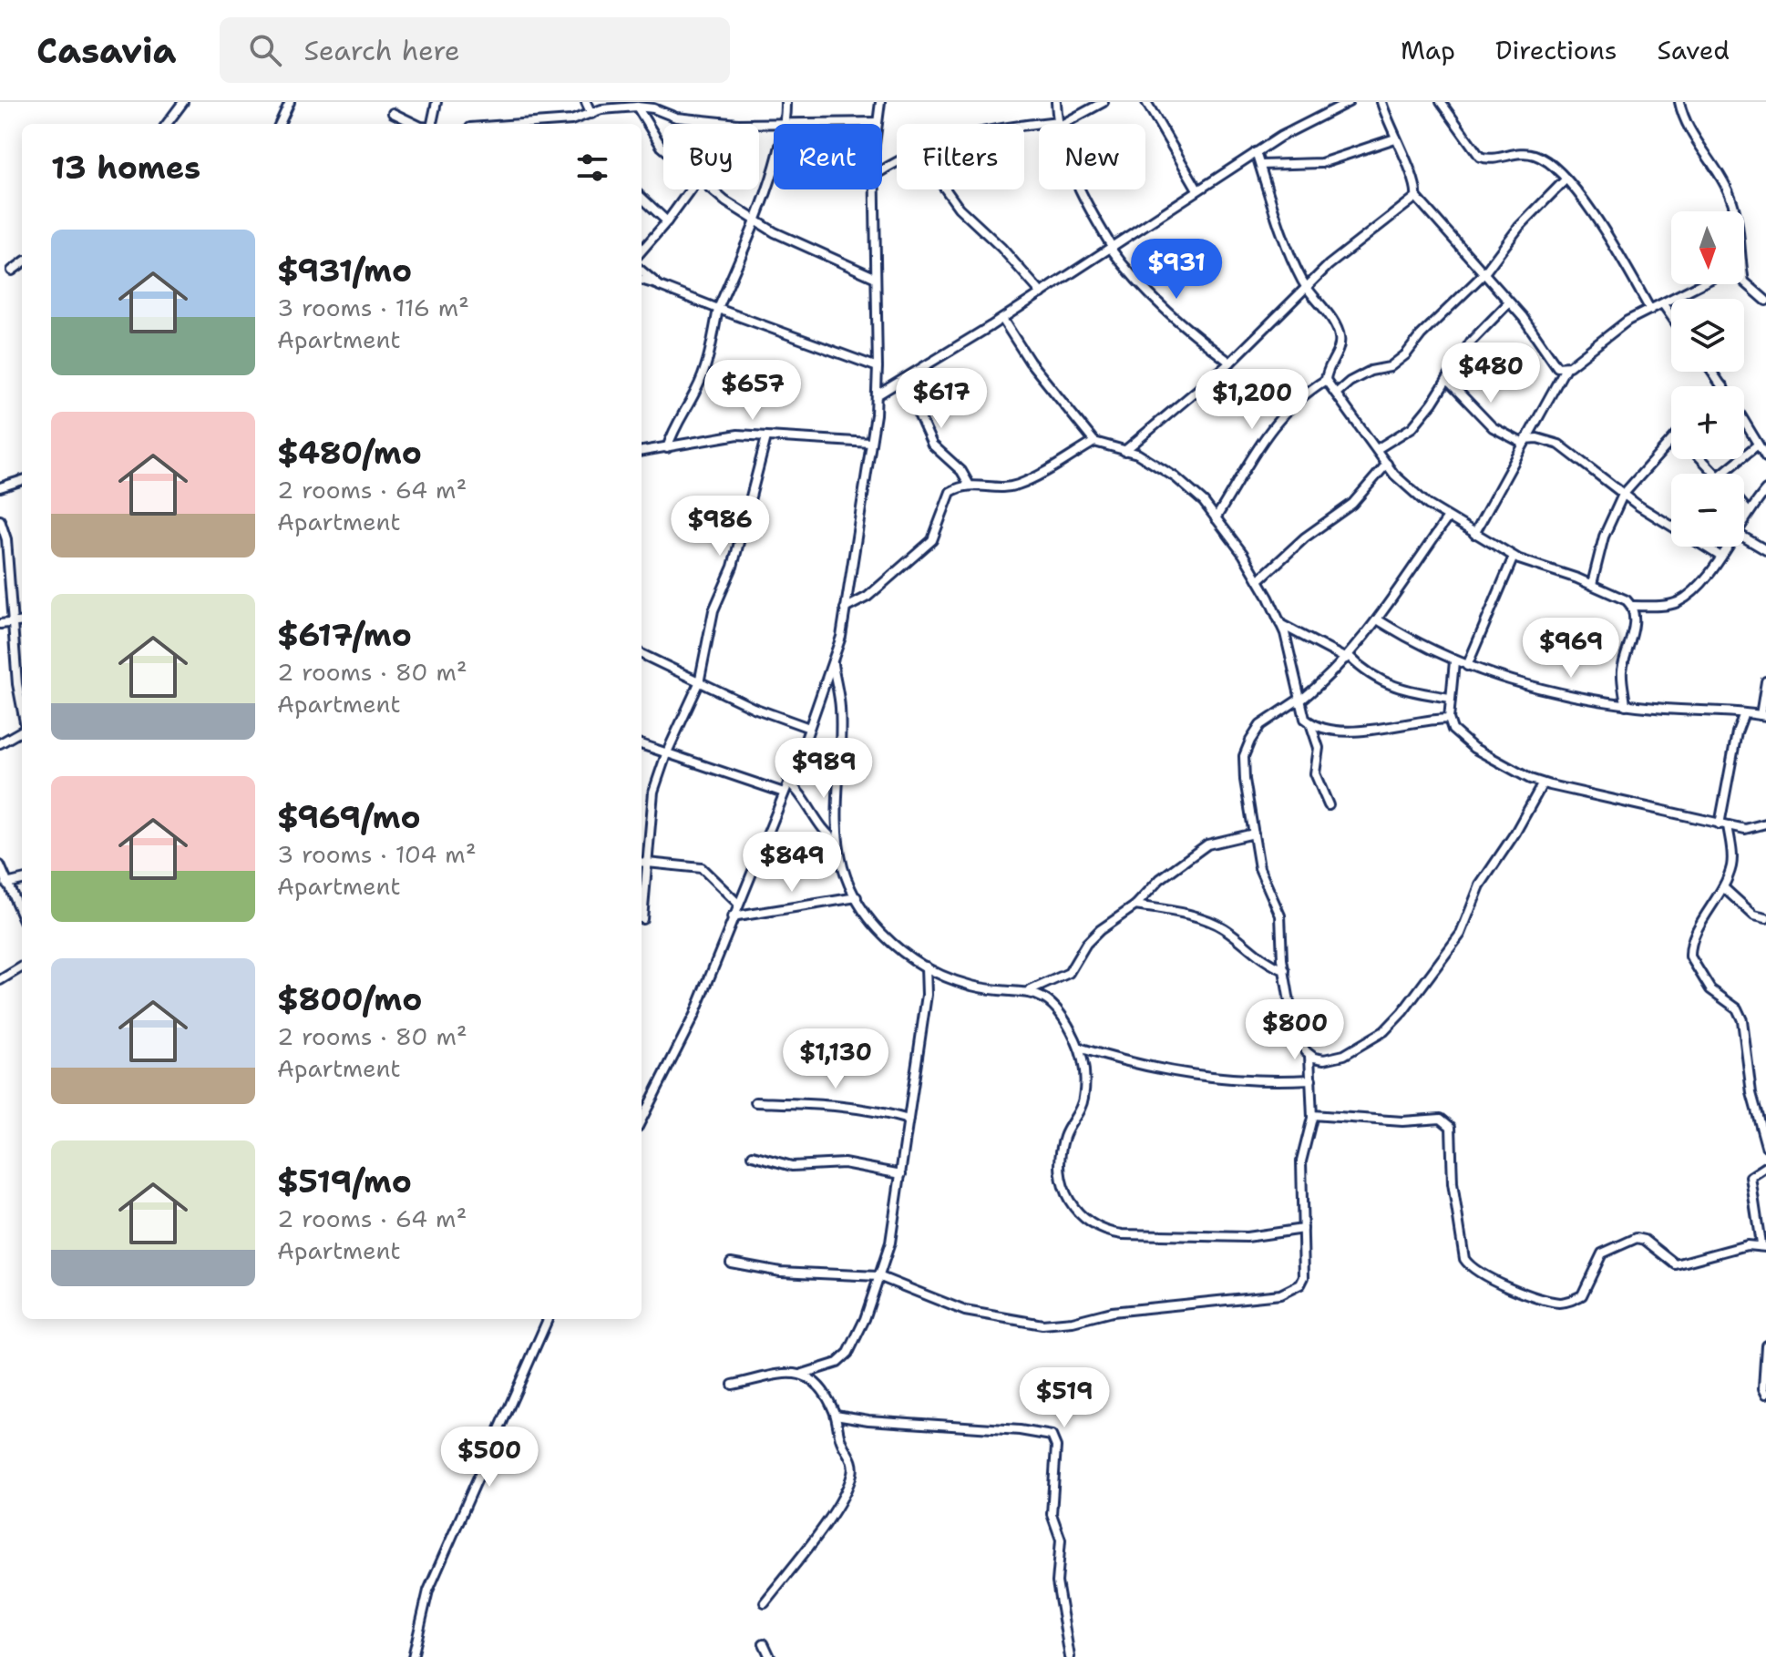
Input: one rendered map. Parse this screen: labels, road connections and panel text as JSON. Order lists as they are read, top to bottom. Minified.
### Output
{"north":"bottom","page":{"header":"Casavia","search":"Search here","nav":["Map","Directions","Saved"],"chip":["Buy","Rent","Filters","New"],"heading":"13 homes","map_buttons":["+","−"],"list":[{"name":"$931/mo","note":"3 rooms · 116 m² · Apartment"},{"name":"$480/mo","note":"2 rooms · 64 m² · Apartment"},{"name":"$617/mo","note":"2 rooms · 80 m² · Apartment"},{"name":"$969/mo","note":"3 rooms · 104 m² · Apartment"},{"name":"$800/mo","note":"2 rooms · 80 m² · Apartment"},{"name":"$519/mo","note":"2 rooms · 64 m² · Apartment"}],"price":["$931","$480","$657","$617","$1,200","$986","$969","$989","$849","$800","$1,130","$519","$500"]}}
